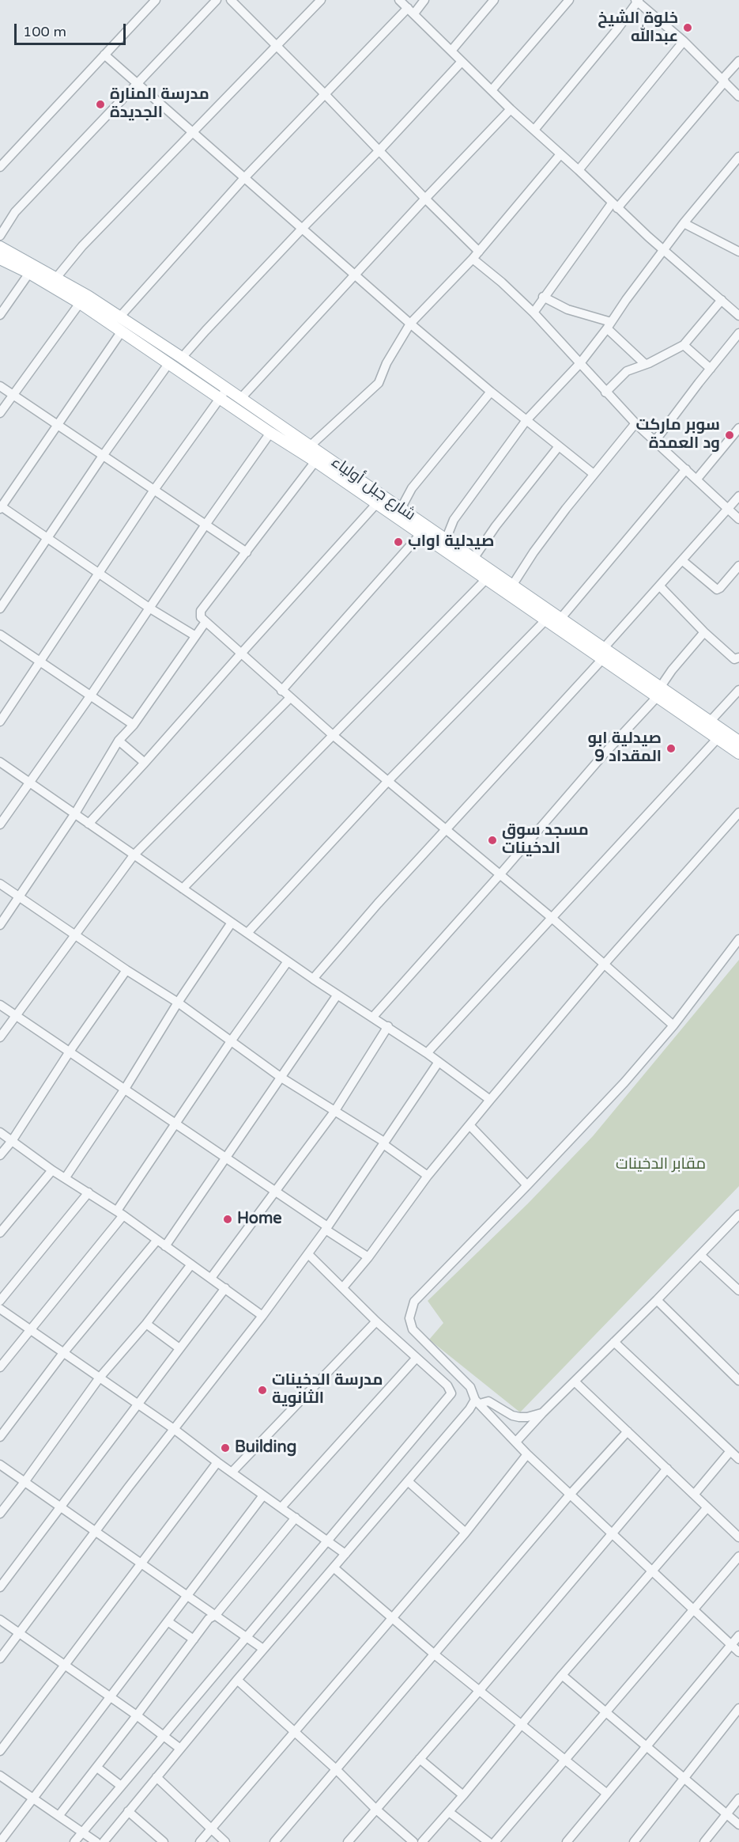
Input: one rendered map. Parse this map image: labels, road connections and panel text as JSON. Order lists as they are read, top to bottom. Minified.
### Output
{"streets":{"main road":["شارع جبل أولياء"]},"parks":["مقابر الدخينات"],"places":["خلوة الشيخ عبدالله","مدرسة المنارة الجديدة","سوبر ماركت ود العمدة","صيدلية اواب","صيدلية ابو المقداد 9","مسجد سوق الدخينات","Home","مدرسة الدخينات الثانوية","Building"],"scale_bar":"100 m"}
